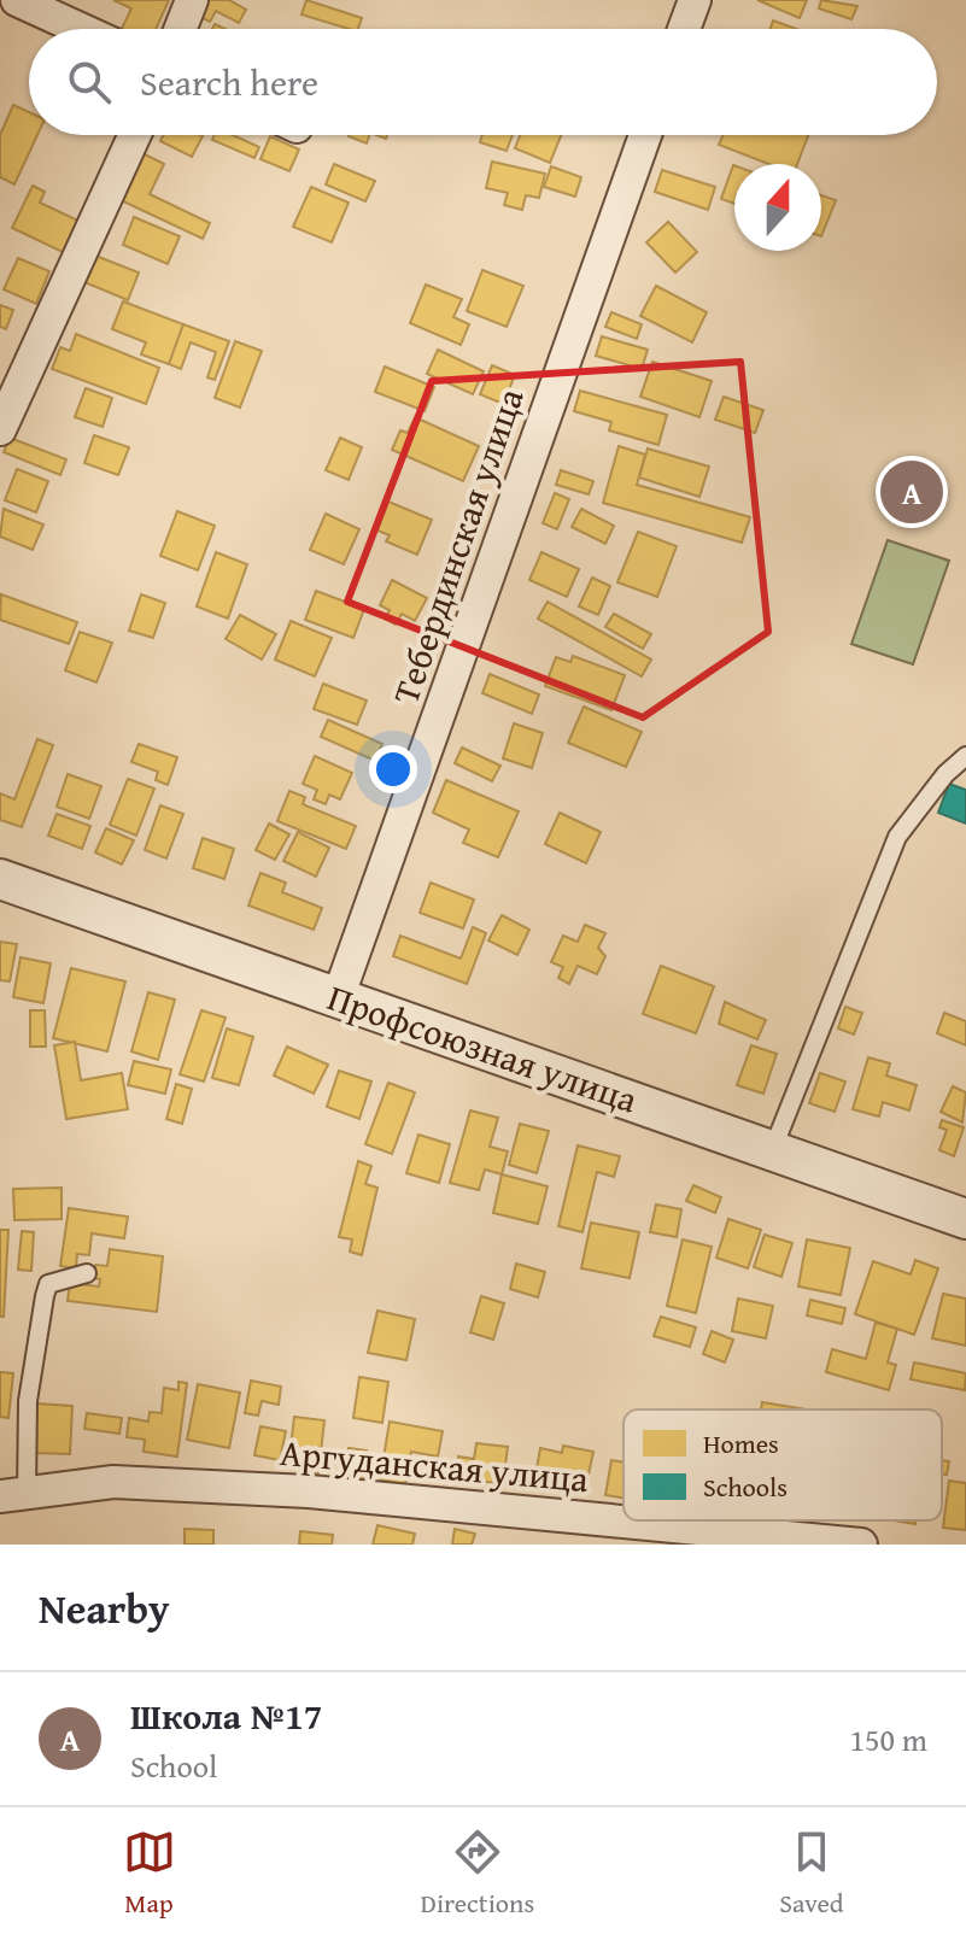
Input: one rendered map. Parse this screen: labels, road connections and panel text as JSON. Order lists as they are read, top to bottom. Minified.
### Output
{"streets":{"street":["Тебердинская улица","Профсоюзная улица","Аргуданская улица"]},"crossings":[["Тебердинская улица","Профсоюзная улица"]],"legend":["Homes","Schools"],"north":"top","page":{"search":"Search here","pins":"A","heading":"Nearby","list":[{"mark":"A","name":"Школа №17","note":"School","value":"150 m"}],"nav":["Map","Directions","Saved"]}}
